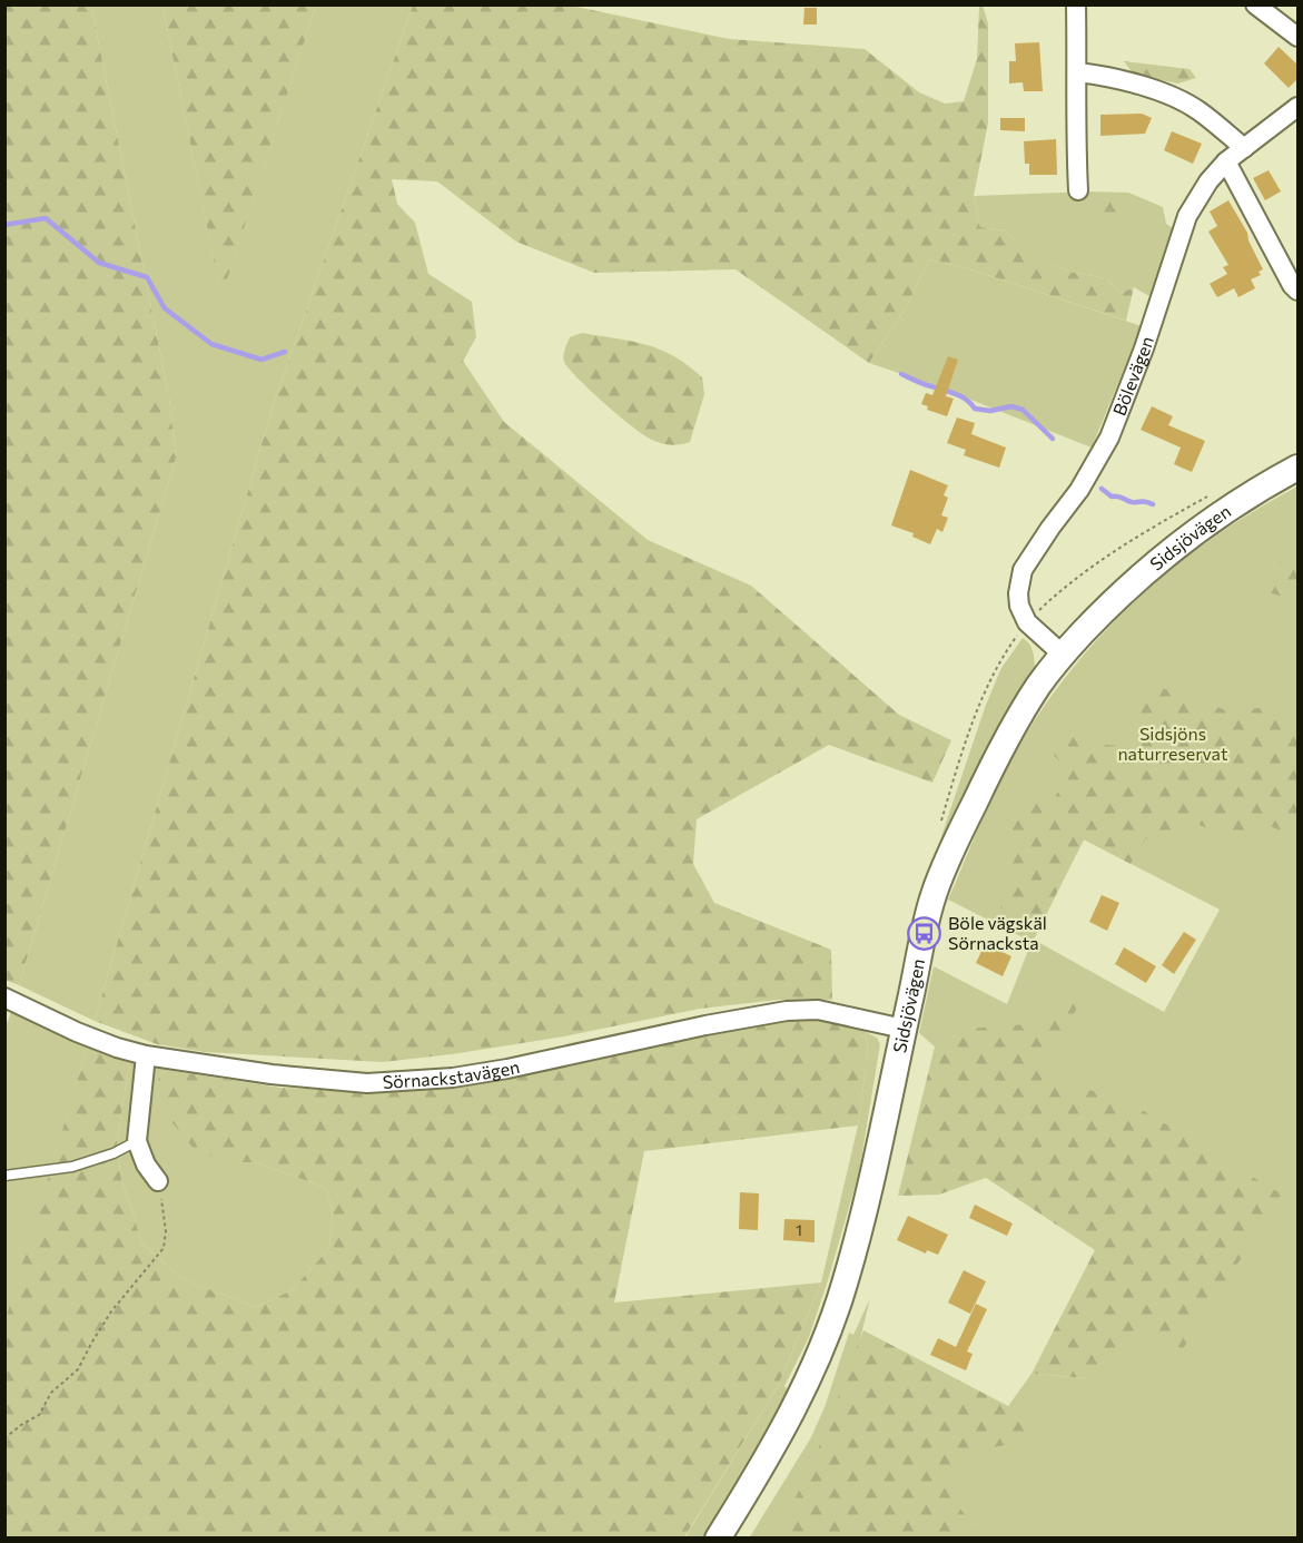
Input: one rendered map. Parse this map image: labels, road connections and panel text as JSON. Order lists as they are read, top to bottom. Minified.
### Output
{"streets":{"main road":["Sidsjövägen"],"street":["Bölevägen","Sörnackstavägen"]},"crossings":[["Bölevägen","Sidsjövägen"],["Sidsjövägen","Sörnackstavägen"]],"parks":["Sidsjöns naturreservat"],"places":{"bus stop":["Böle vägskäl Sörnacksta"]},"house_numbers":["1"]}
